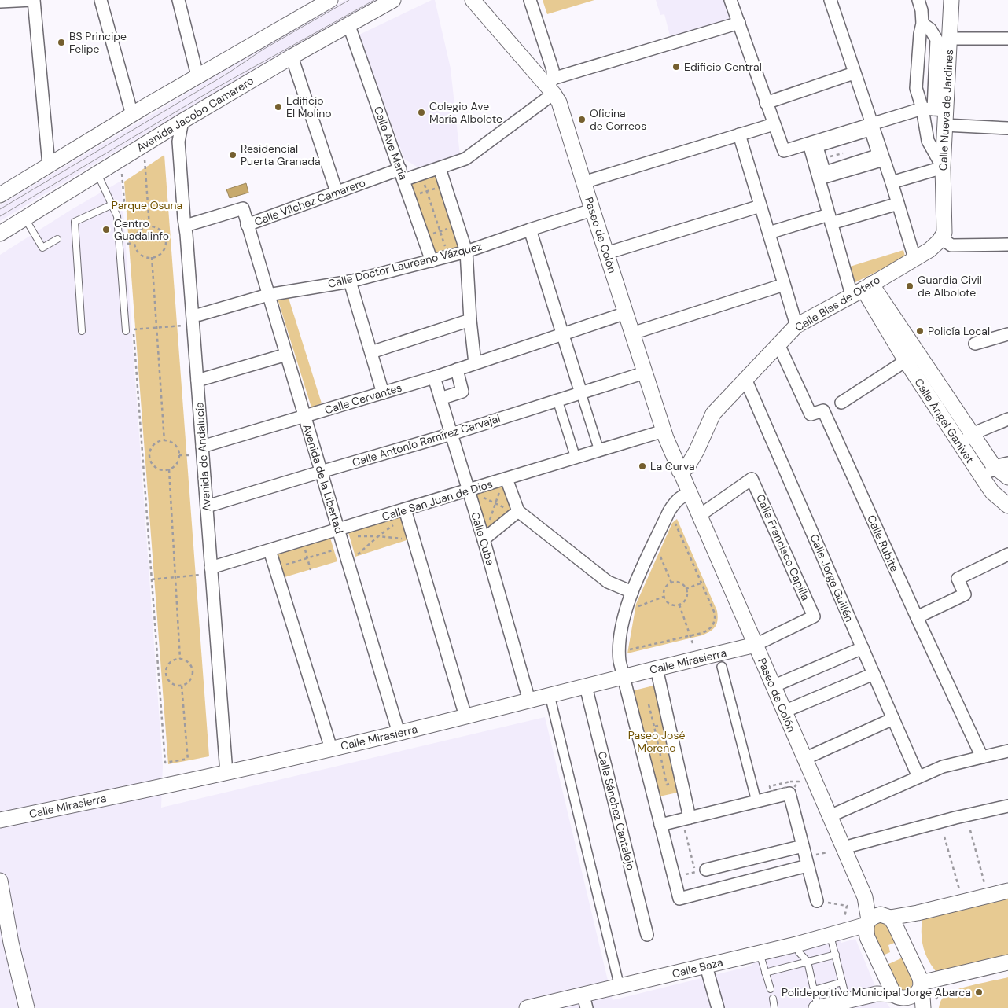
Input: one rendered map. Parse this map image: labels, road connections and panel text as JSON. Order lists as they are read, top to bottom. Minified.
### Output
{"streets":{"street":["Calle Nueva de Jardines","Avenida Jacobo Camarero","Calle Ave María","Calle Vílchez Camarero","Paseo de Colón","Calle Doctor Laureano Vázquez","Calle Blas de Otero","Calle Cervantes","Calle Ángel Ganivet","Calle Antonio Ramírez Carvajal","Avenida de Andalucía","Avenida de la Libertad","Calle San Juan de Dios","Calle Cuba","Calle Rubite","Calle Francisco Capilla","Calle Jorge Guillén","Calle Mirasierra","Calle Sánchez Cantalejo","Calle Baza"]},"crossings":[["Calle Nueva de Jardines","Calle Blas de Otero"],["Avenida Jacobo Camarero","Calle Ave María"],["Avenida Jacobo Camarero","Avenida de Andalucía"],["Calle Ave María","Calle Vílchez Camarero"],["Calle Ave María","Calle Doctor Laureano Vázquez"],["Calle Vílchez Camarero","Paseo de Colón"],["Calle Vílchez Camarero","Avenida de Andalucía"],["Calle Vílchez Camarero","Avenida de la Libertad"],["Paseo de Colón","Calle Doctor Laureano Vázquez"],["Paseo de Colón","Calle Blas de Otero"],["Paseo de Colón","Calle Cervantes"],["Paseo de Colón","Calle Antonio Ramírez Carvajal"],["Paseo de Colón","Calle San Juan de Dios"],["Paseo de Colón","Calle Francisco Capilla"],["Paseo de Colón","Calle Mirasierra"],["Paseo de Colón","Calle Baza"],["Calle Doctor Laureano Vázquez","Avenida de Andalucía"],["Calle Doctor Laureano Vázquez","Avenida de la Libertad"],["Calle Blas de Otero","Calle Ángel Ganivet"],["Calle Blas de Otero","Calle Rubite"],["Calle Blas de Otero","Calle Jorge Guillén"],["Calle Cervantes","Avenida de Andalucía"],["Calle Cervantes","Avenida de la Libertad"],["Calle Cervantes","Calle Cuba"],["Calle Antonio Ramírez Carvajal","Avenida de Andalucía"],["Calle Antonio Ramírez Carvajal","Avenida de la Libertad"],["Calle Antonio Ramírez Carvajal","Calle Cuba"],["Avenida de Andalucía","Calle San Juan de Dios"],["Avenida de Andalucía","Calle Mirasierra"],["Avenida de la Libertad","Calle San Juan de Dios"],["Avenida de la Libertad","Calle Mirasierra"],["Calle San Juan de Dios","Calle Cuba"],["Calle Cuba","Calle Mirasierra"],["Calle Francisco Capilla","Calle Mirasierra"],["Calle Mirasierra","Calle Sánchez Cantalejo"]],"parks":["Parque Osuna","Paseo José Moreno"],"places":["BS Principe Felipe","Edificio Central","Edificio El Molino","Colegio Ave María Albolote","Oficina de Correos","Residencial Puerta Granada","Centro Guadalinfo","Guardia Civil de Albolote","Policía Local","La Curva","Polideportivo Municipal Jorge Abarca"]}
